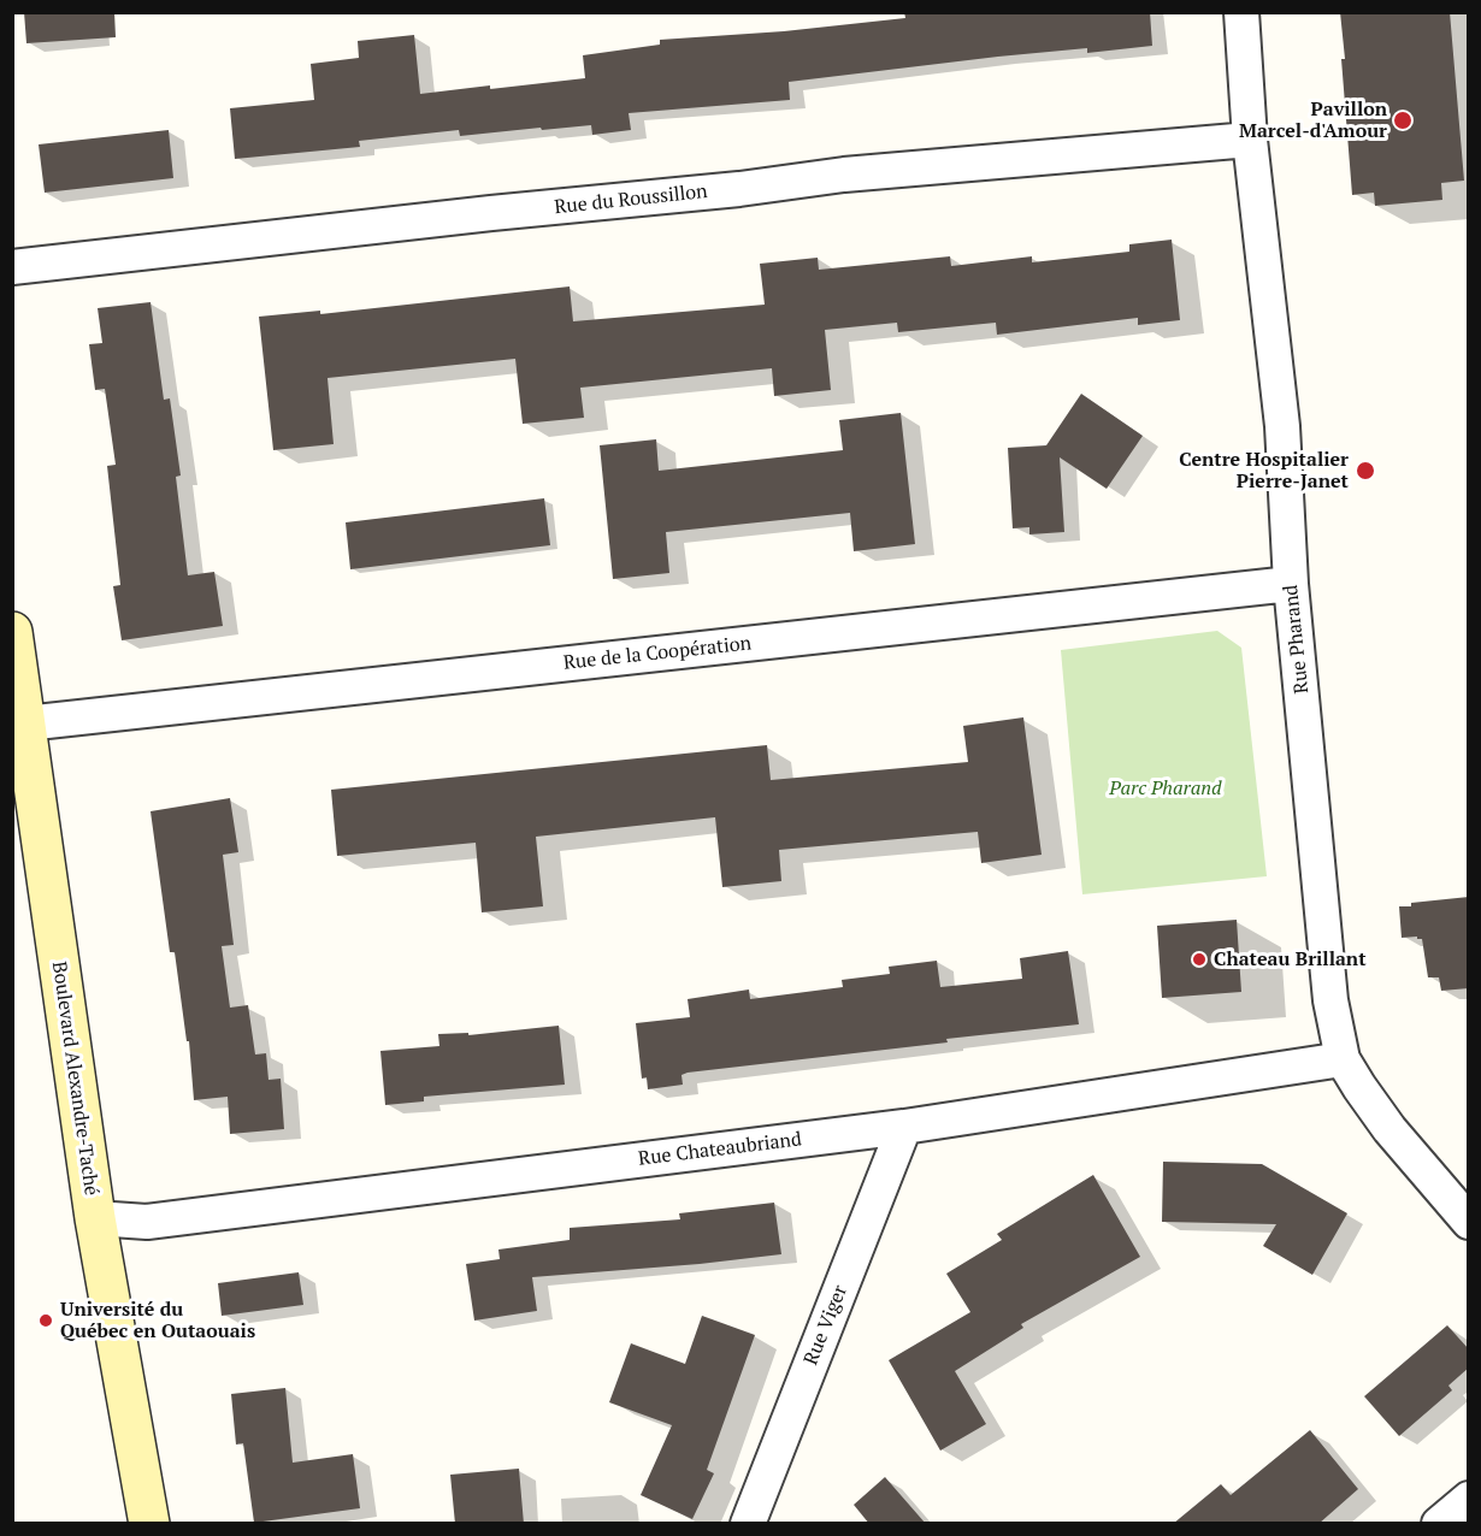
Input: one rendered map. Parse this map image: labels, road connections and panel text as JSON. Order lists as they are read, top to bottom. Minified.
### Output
{"streets":{"main road":["Boulevard Alexandre-Taché"],"street":["Rue du Roussillon","Rue Pharand","Rue de la Coopération","Rue Chateaubriand","Rue Viger"]},"crossings":[["Rue du Roussillon","Rue Pharand"],["Rue Pharand","Rue de la Coopération"],["Rue Pharand","Rue Chateaubriand"],["Rue de la Coopération","Boulevard Alexandre-Taché"],["Boulevard Alexandre-Taché","Rue Chateaubriand"],["Rue Chateaubriand","Rue Viger"]],"parks":["Parc Pharand"],"places":["Pavillon Marcel-d'Amour","Centre Hospitalier Pierre-Janet","Chateau Brillant","Université du Québec en Outaouais"]}
